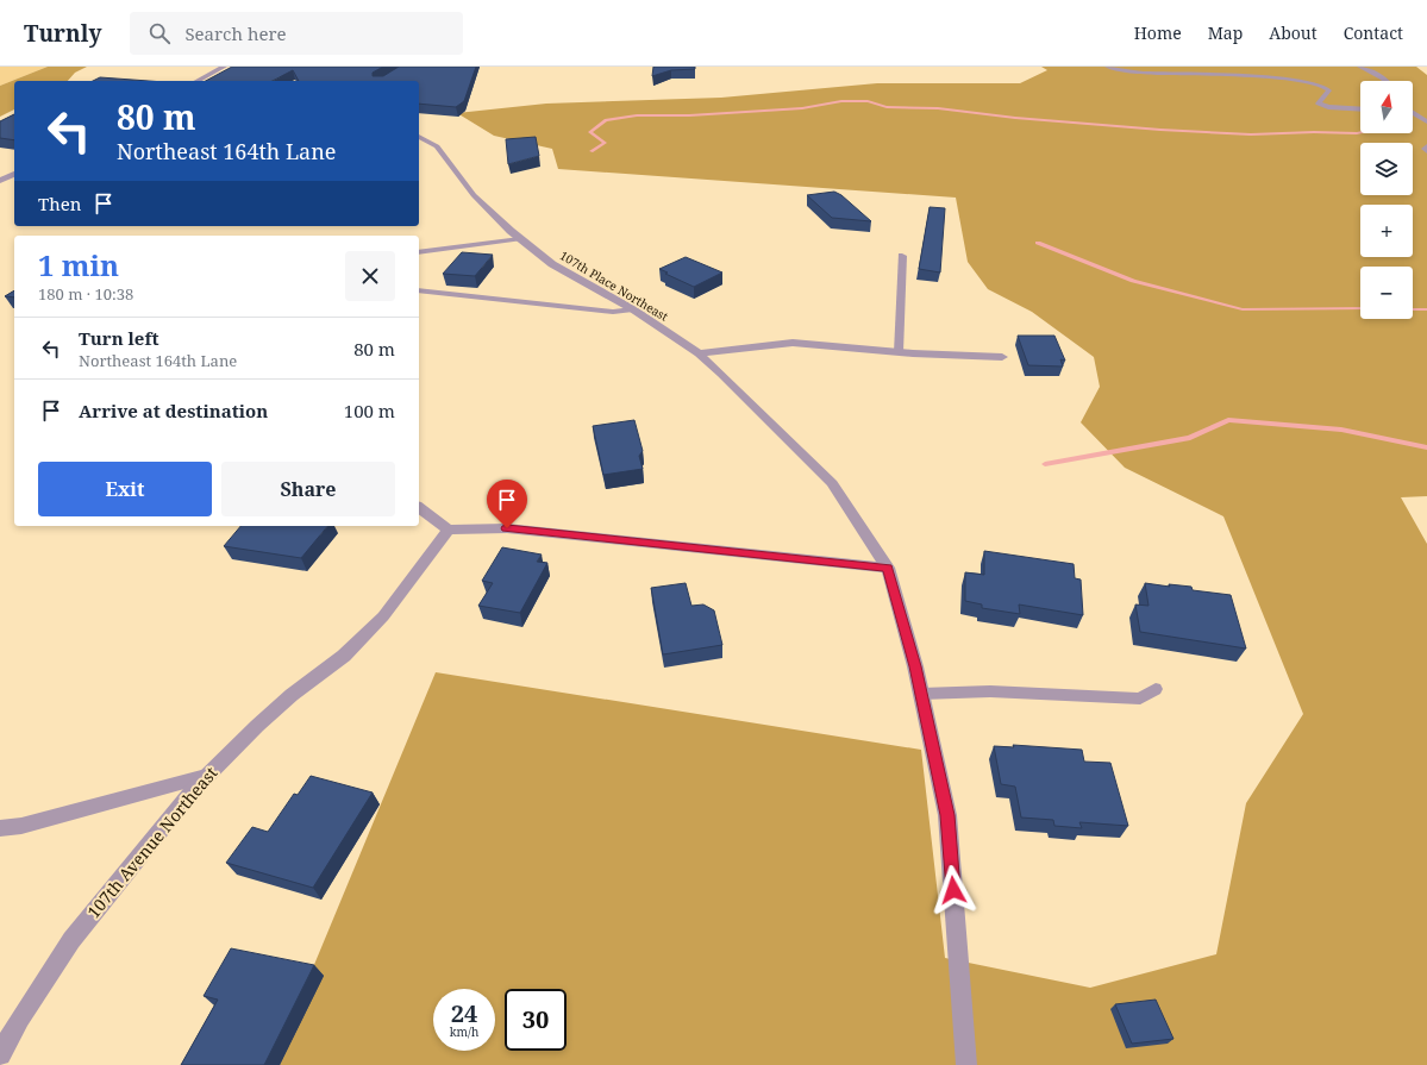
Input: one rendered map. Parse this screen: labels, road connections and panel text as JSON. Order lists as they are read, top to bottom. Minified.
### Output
{"streets":{"street":["107th Place Northeast","107th Avenue Northeast"]},"north":"top","page":{"header":"Turnly","search":"Search here","nav":["Home","Map","About","Contact"],"map_buttons":["+","−"],"turn":["80 m","Northeast 164th Lane"],"then":"Then","heading":["1 min","180 m · 10:38"],"list":[{"name":"Turn left","note":"Northeast 164th Lane","value":"80 m"},{"name":"Arrive at destination","value":"100 m"}],"buttons":["Exit","Share"],"speed":"24 km/h","limit":"30"}}
